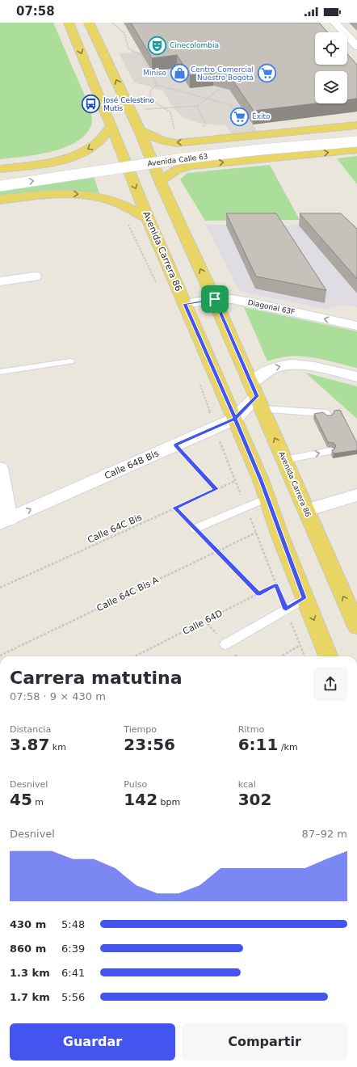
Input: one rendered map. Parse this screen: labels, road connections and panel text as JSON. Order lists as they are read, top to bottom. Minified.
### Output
{"streets":{"main road":["Avenida Calle 63","Avenida Carrera 86","Diagonal 63F","Calle 64B Bis"],"path":["Calle 64C Bis","Calle 64C Bis A","Calle 64D"]},"crossings":[["Avenida Carrera 86","Diagonal 63F"],["Avenida Carrera 86","Calle 64B Bis"]],"one_way":["Calle 64B Bis"],"places":{"theatre":["Cinecolombia"],"shop":["Miniso"],"supermarket":["Centro Comercial Nuestro Bogotá","Éxito"],"bus stop":["José Celestino Mutis"]},"page":{"status":"07:58","heading":["Carrera matutina","07:58 · 9 × 430 m"],"stats":[["Distancia","3.87 km"],["Tiempo","23:56"],["Ritmo","6:11 /km"],["Desnivel","45 m"],["Pulso","142 bpm"],["kcal","302"]],"chart":["Desnivel","87–92 m"],"list":[{"name":"430 m","note":"5:48"},{"name":"860 m","note":"6:39"},{"name":"1.3 km","note":"6:41"},{"name":"1.7 km","note":"5:56"}],"buttons":["Guardar","Compartir"]}}
